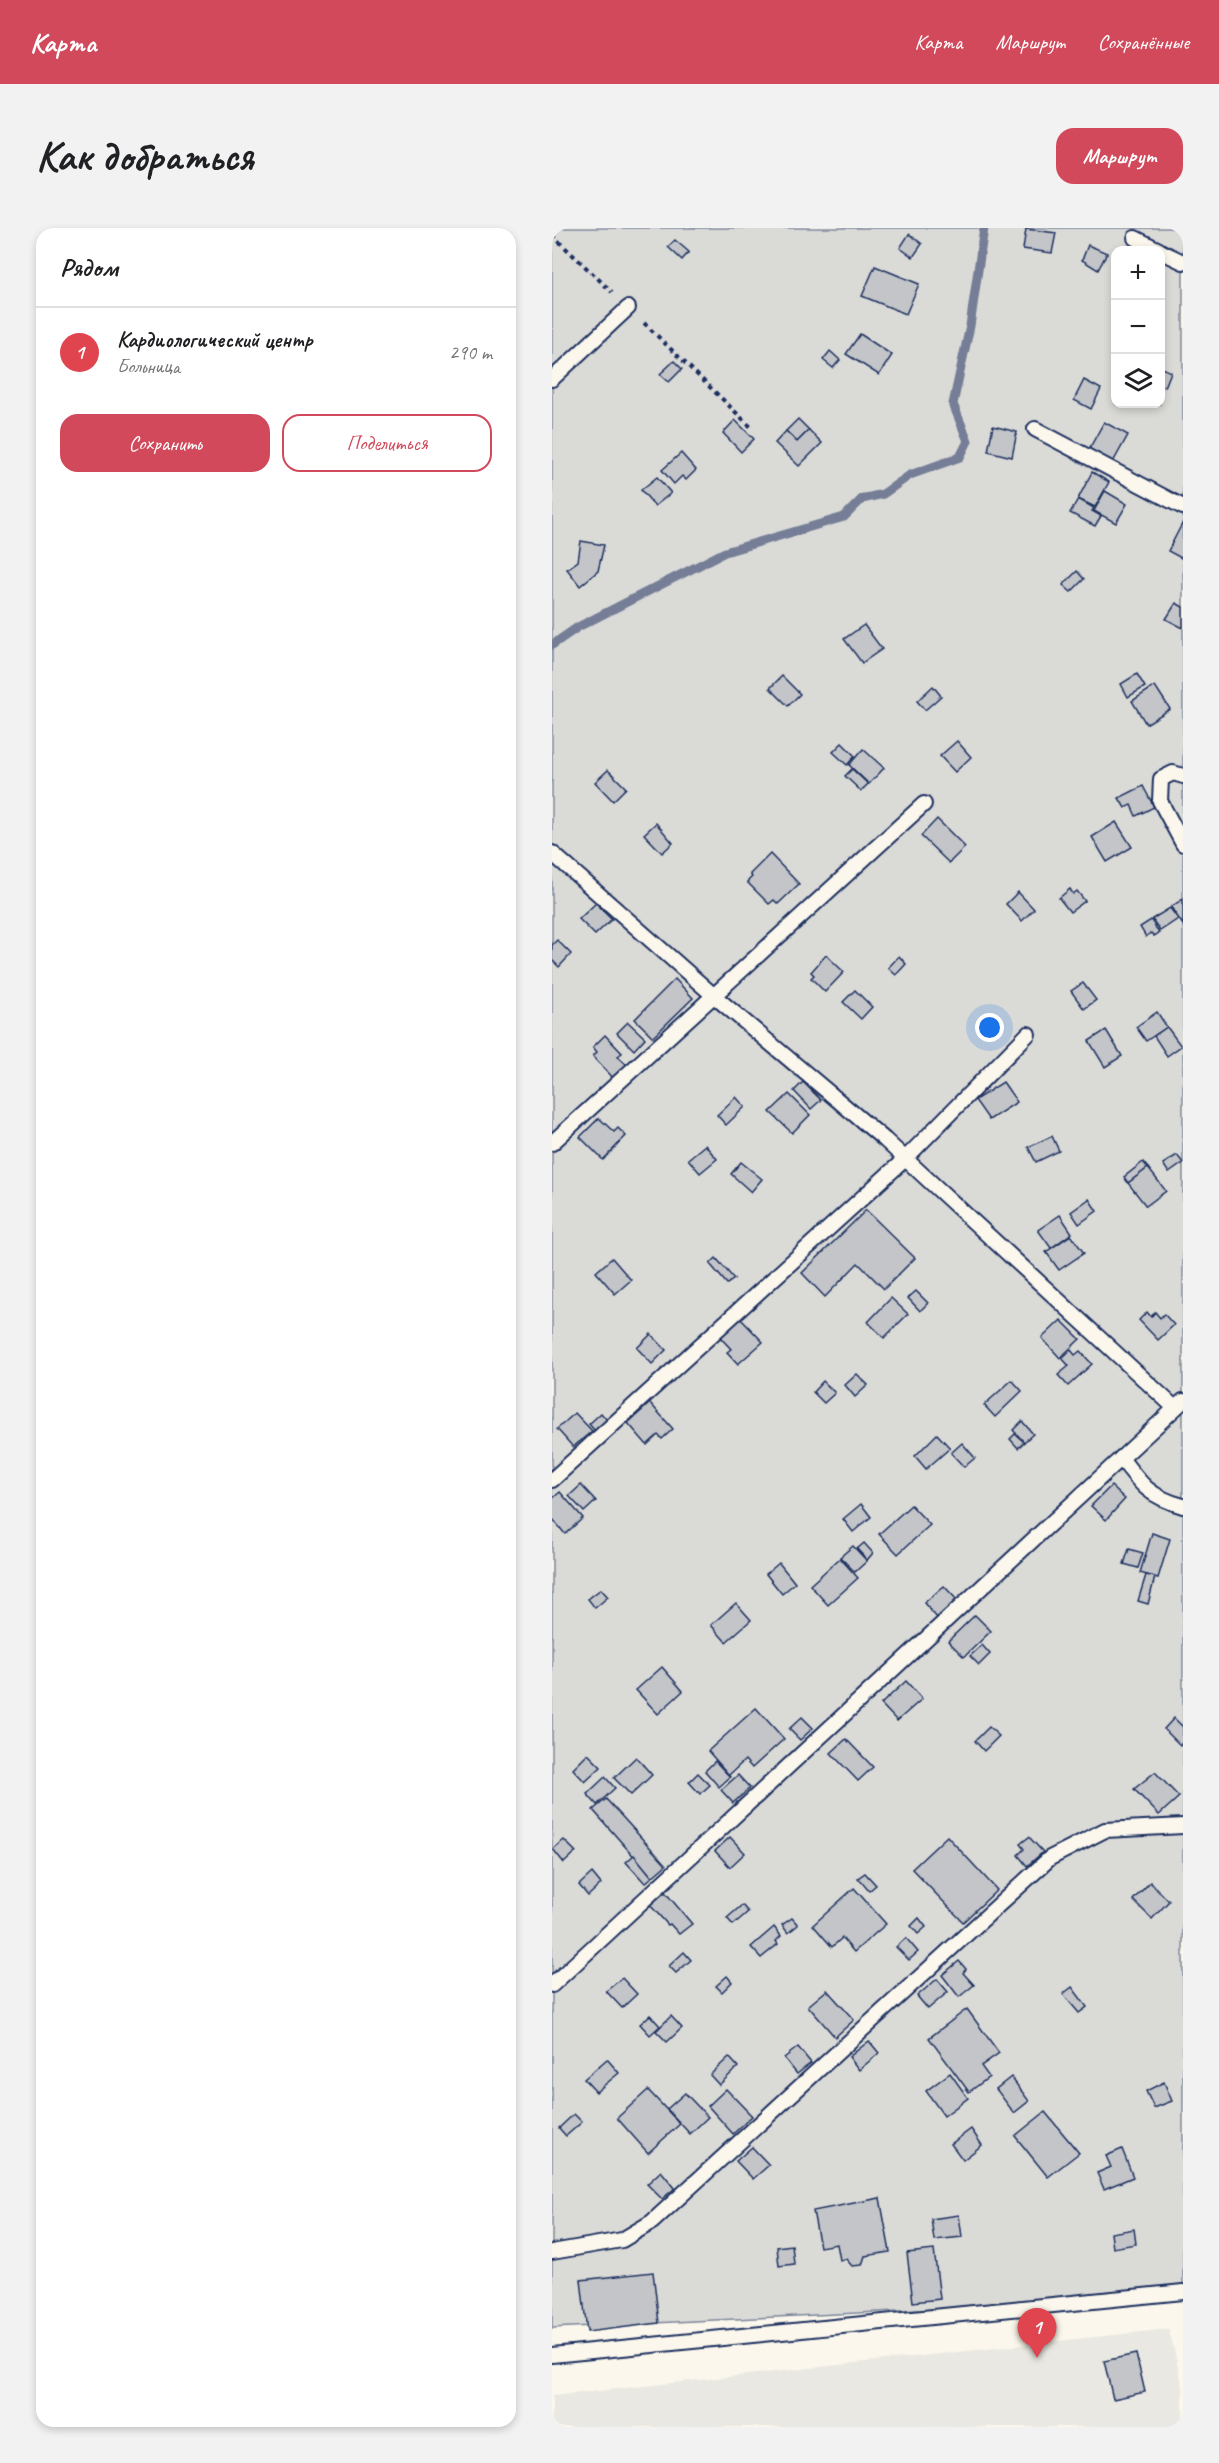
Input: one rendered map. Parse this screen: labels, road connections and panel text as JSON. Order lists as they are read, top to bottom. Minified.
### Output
{"page":{"header":"Карта","nav":["Карта","Маршрут","Сохранённые"],"buttons":["Маршрут",["Сохранить","Поделиться"]],"title":"Как добраться","heading":"Рядом","map_buttons":["+","−"],"list":[{"mark":"1","name":"Кардиологический центр","note":"Больница","value":"290 m"}],"pins":"1"}}
